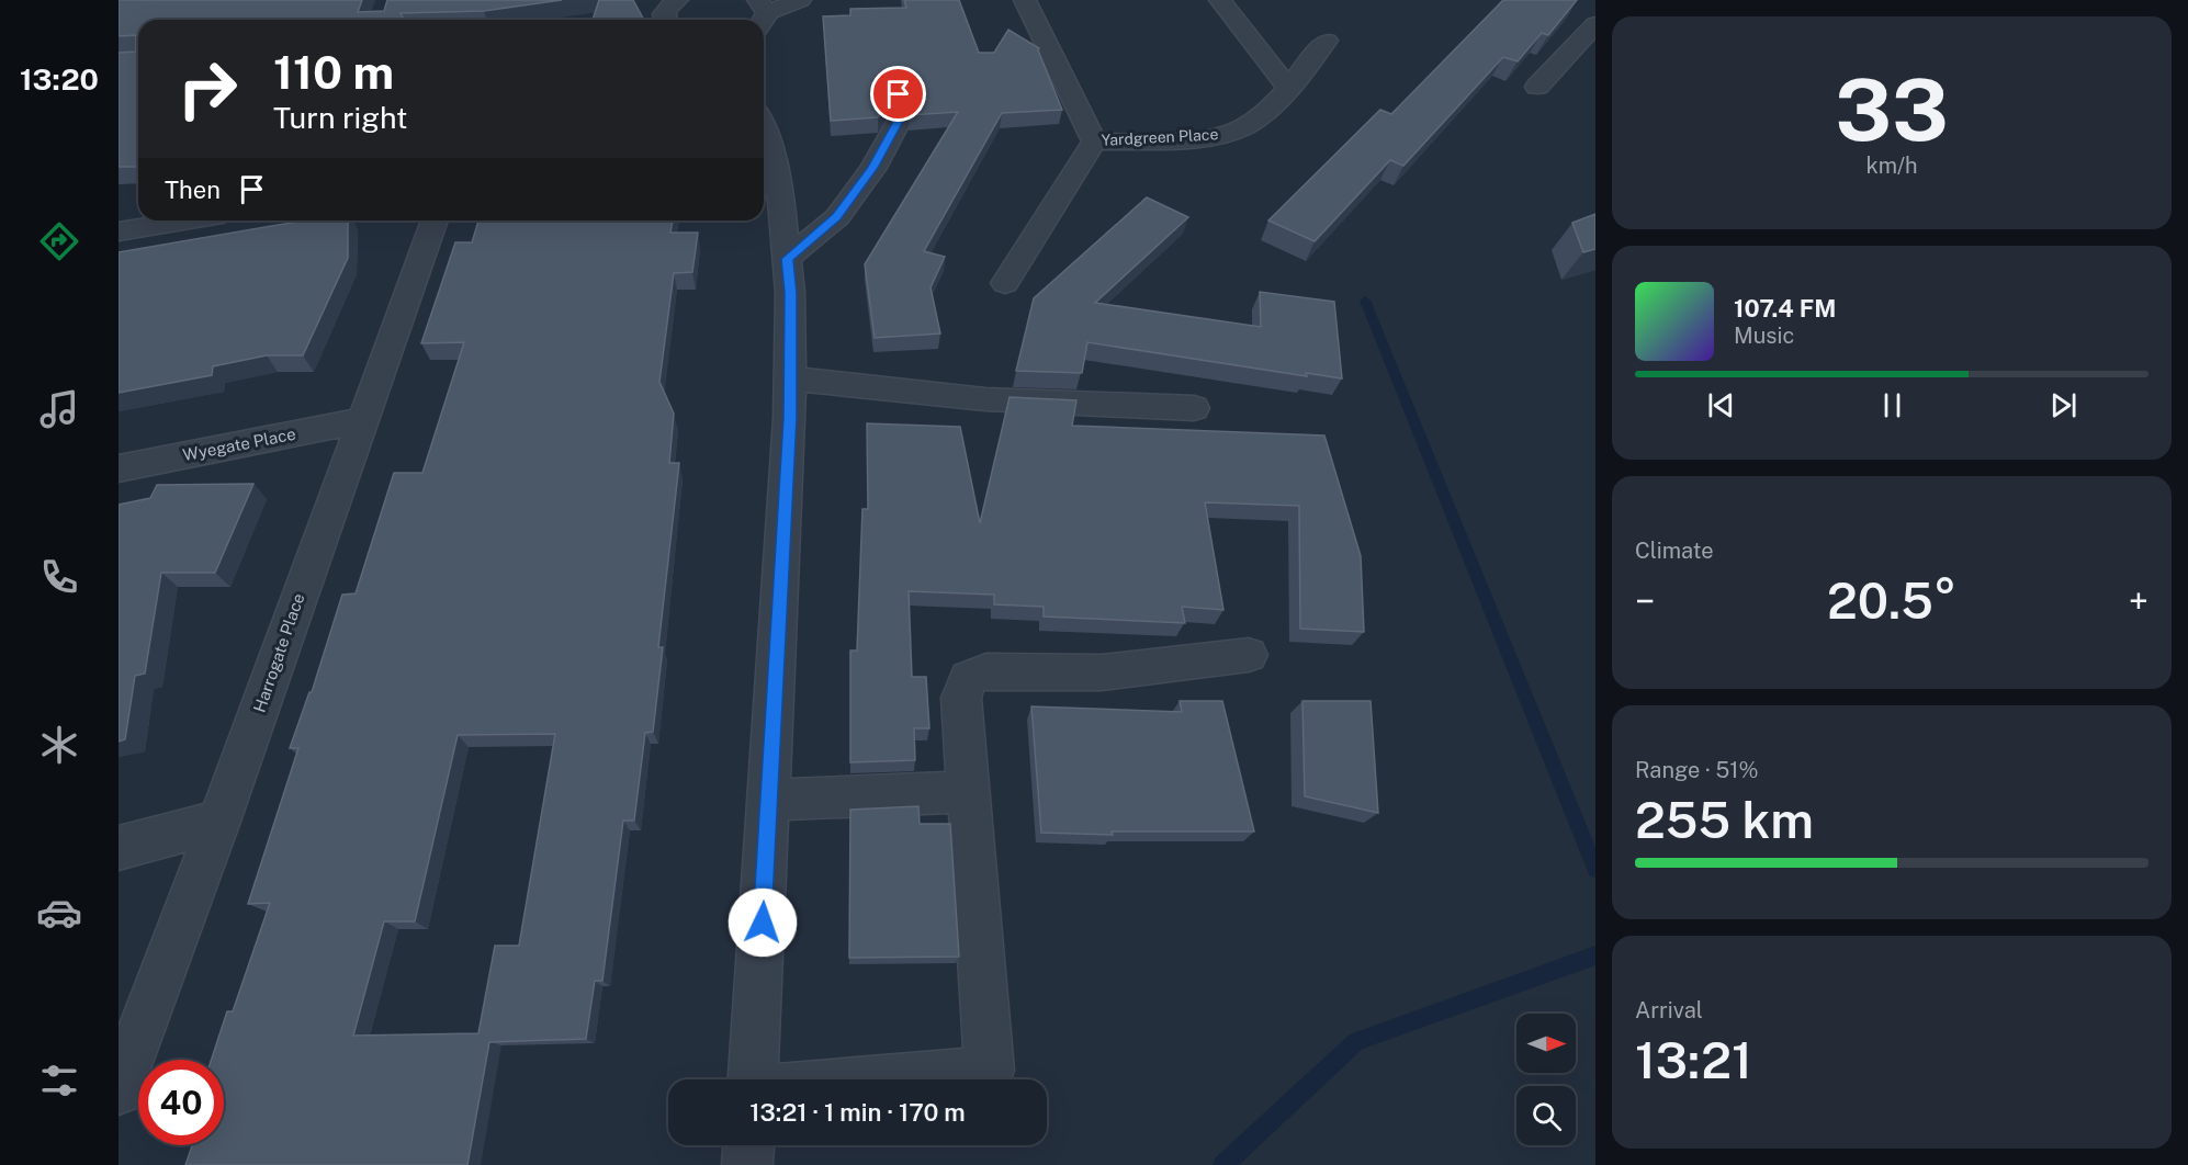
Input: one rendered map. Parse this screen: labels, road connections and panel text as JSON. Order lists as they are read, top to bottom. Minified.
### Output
{"streets":{"street":["Yardgreen Place","Wyegate Place","Harrogate Place"]},"crossings":[["Wyegate Place","Harrogate Place"]],"north":"right","page":{"tabs":"13:20","tile":[["33","km/h"],"Climate",["Range · 51%","255 km"],["Arrival","13:21"]],"turn":["110 m","Turn right"],"then":"Then","song":["107.4 FM","Music"],"heat":["−","20.5°","+"],"limit":"40","trip":"13:21 · 1 min · 170 m"}}
